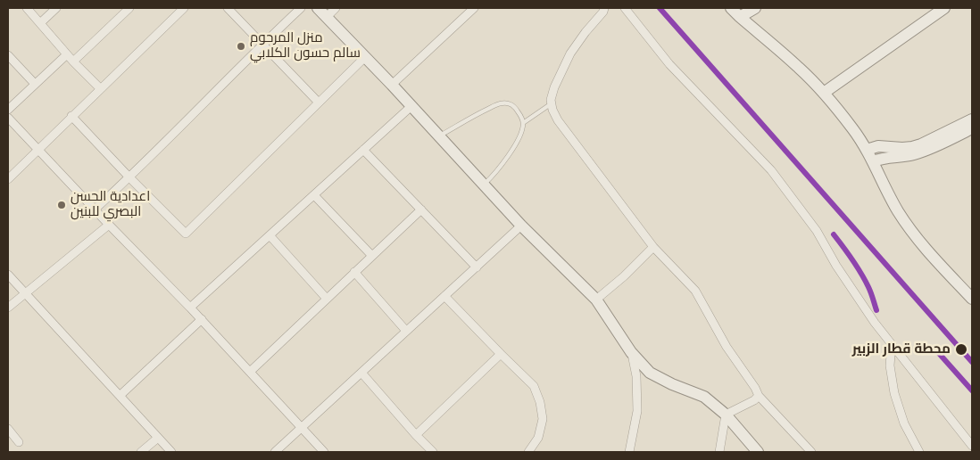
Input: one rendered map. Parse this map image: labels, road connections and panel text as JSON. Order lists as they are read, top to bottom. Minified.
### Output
{"places":["منزل المرحوم سالم حسون الكلابي","اعدادية الحسن البصري للبنين","محطة قطار الزبير"]}
